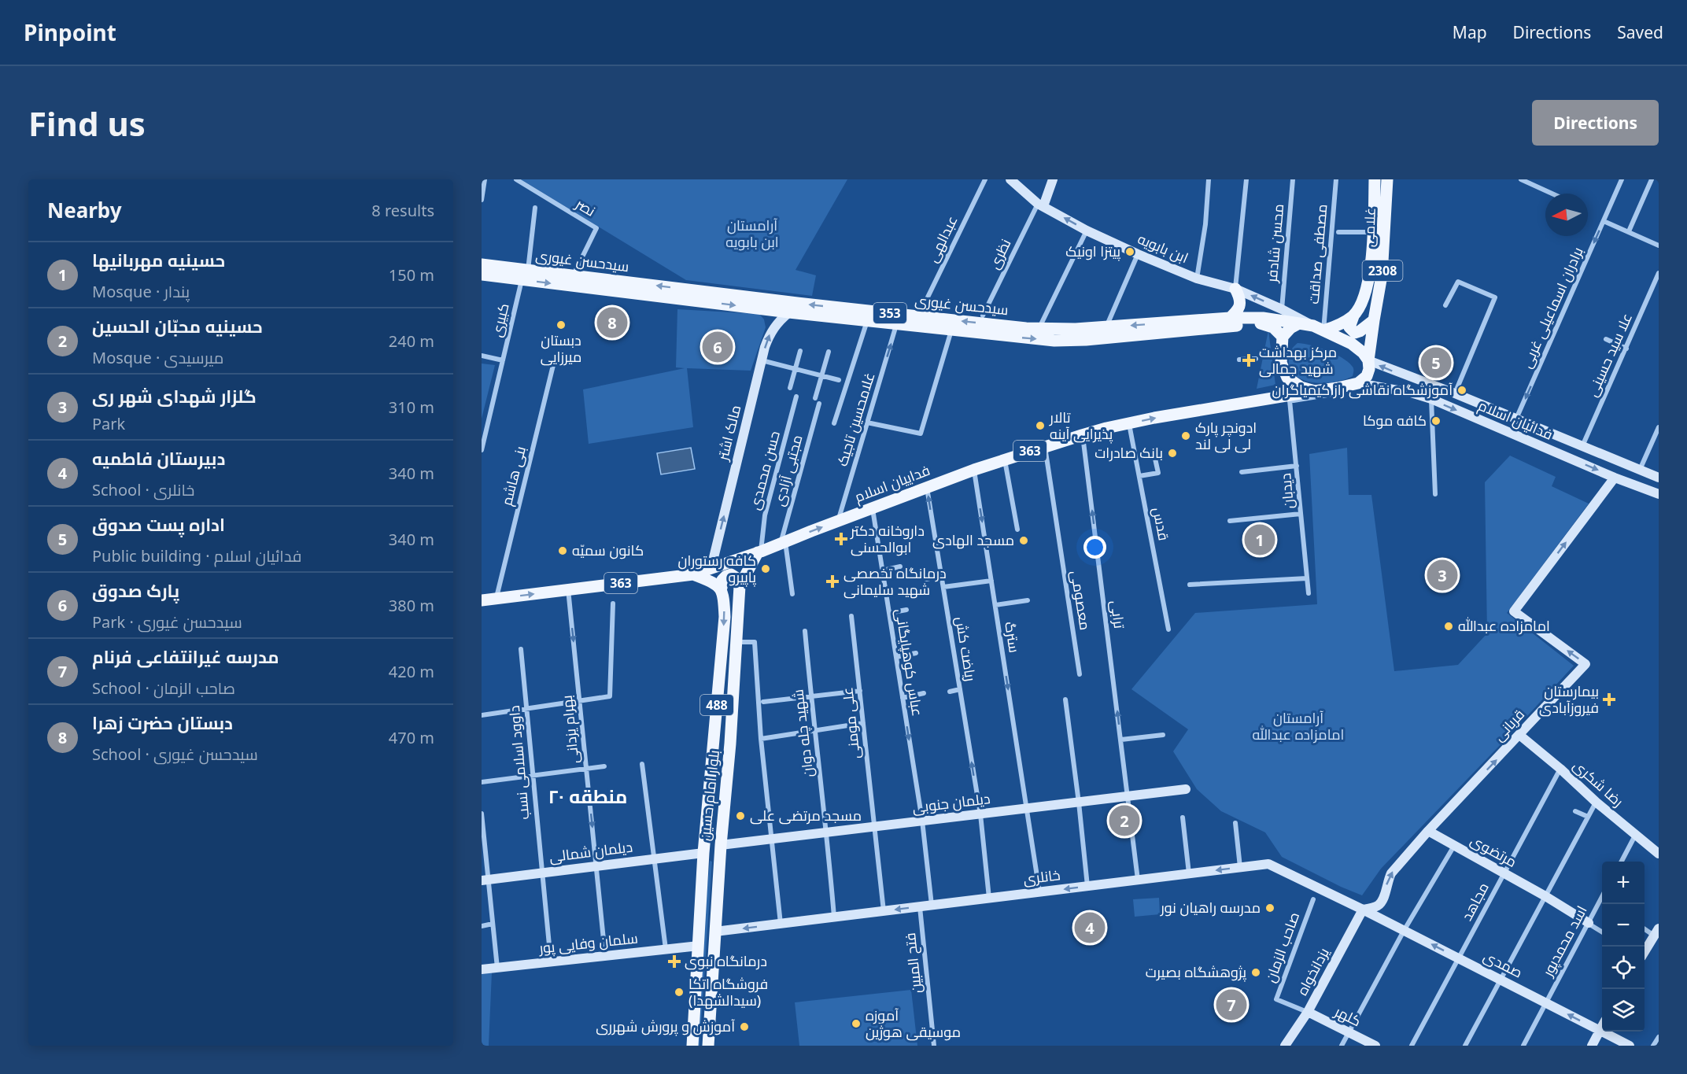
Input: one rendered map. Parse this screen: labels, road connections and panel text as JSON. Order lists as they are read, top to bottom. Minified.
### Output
{"streets":{"main road":["غلامی","سیدحسن غیوری","2308","353","363","فداییان اسلام","488","بلوار امام حسین"],"street":["نصر","عبدالهی","محسن شادفر","ابن بابویه","نظری","مصطفی صداقت","برادران اسماعیلی غربی","کبیری","علا سید حسینی","غلامحسین تاجیک","فدائیان اسلام","مالک اشتر","حسن محمدی","مجتبی آزادی","بنی هاشم","دیدبان","قدس","معصومی","ترابی","سترگ","ریاضت کش","عباس کوهپایگانی","علی مومنی","قربانی","بهرام یزدانی","شهید چله دوان","داوود اسلامی نسب","رضا شکری","دیلمان جنوبی","مرتضوی","دیلمان شمالی","خانلری","مجاهد","اسد محمدپور","سلمان وفایی پور","صاحب الزمان","فتح المبین","صمدی","یزدانخواه","کلهر"]},"crossings":[["نصر","سیدحسن غیوری"],["غلامی","ابن بابویه"],["غلامی","مصطفی صداقت"],["غلامی","سیدحسن غیوری"],["غلامی","فدائیان اسلام"],["غلامی","فداییان اسلام"],["محسن شادفر","ابن بابویه"],["ابن بابویه","نظری"],["ابن بابویه","مصطفی صداقت"],["ابن بابویه","سیدحسن غیوری"],["ابن بابویه","فدائیان اسلام"],["ابن بابویه","فداییان اسلام"],["مصطفی صداقت","سیدحسن غیوری"],["مصطفی صداقت","فدائیان اسلام"],["مصطفی صداقت","فداییان اسلام"],["سیدحسن غیوری","کبیری"],["سیدحسن غیوری","غلامحسین تاجیک"],["سیدحسن غیوری","فدائیان اسلام"],["سیدحسن غیوری","مالک اشتر"],["سیدحسن غیوری","فداییان اسلام"],["برادران اسماعیلی غربی","فدائیان اسلام"],["علا سید حسینی","فدائیان اسلام"],["غلامحسین تاجیک","فداییان اسلام"],["فدائیان اسلام","فداییان اسلام"],["فدائیان اسلام","قربانی"],["مالک اشتر","فداییان اسلام"],["حسن محمدی","فداییان اسلام"],["حسن محمدی","بلوار امام حسین"],["مجتبی آزادی","فداییان اسلام"],["بنی هاشم","فداییان اسلام"],["فداییان اسلام","قدس"],["فداییان اسلام","معصومی"],["فداییان اسلام","ترابی"],["فداییان اسلام","سترگ"],["فداییان اسلام","ریاضت کش"],["فداییان اسلام","عباس کوهپایگانی"],["فداییان اسلام","بهرام یزدانی"],["فداییان اسلام","بلوار امام حسین"],["ترابی","دیلمان جنوبی"],["ترابی","خانلری"],["سترگ","دیلمان جنوبی"],["سترگ","خانلری"],["ریاضت کش","دیلمان جنوبی"],["ریاضت کش","خانلری"],["عباس کوهپایگانی","دیلمان جنوبی"],["عباس کوهپایگانی","خانلری"],["علی مومنی","دیلمان جنوبی"],["علی مومنی","خانلری"],["قربانی","رضا شکری"],["قربانی","مرتضوی"],["قربانی","خانلری"],["قربانی","صمدی"],["قربانی","یزدانخواه"],["بهرام یزدانی","دیلمان شمالی"],["بهرام یزدانی","سلمان وفایی پور"],["شهید چله دوان","دیلمان جنوبی"],["شهید چله دوان","خانلری"],["داوود اسلامی نسب","دیلمان شمالی"],["داوود اسلامی نسب","سلمان وفایی پور"],["رضا شکری","مجاهد"],["بلوار امام حسین","دیلمان جنوبی"],["بلوار امام حسین","دیلمان شمالی"],["بلوار امام حسین","خانلری"],["بلوار امام حسین","سلمان وفایی پور"],["مرتضوی","مجاهد"],["مرتضوی","اسد محمدپور"],["خانلری","فتح المبین"],["خانلری","صمدی"],["خانلری","یزدانخواه"],["مجاهد","صمدی"],["اسد محمدپور","صمدی"],["صاحب الزمان","یزدانخواه"],["صاحب الزمان","کلهر"],["صمدی","یزدانخواه"],["یزدانخواه","کلهر"]],"one_way":["برادران اسماعیلی غربی","مالک اشتر","ترابی","سترگ","ریاضت کش","قربانی","بهرام یزدانی","صمدی"],"districts":["منطقه ۲۰"],"parks":["آرامستان ابن بابویه","آرامستان امامزاده عبدالله"],"places":{"other":["پیتزا اونیک","دبستان میرزایی","آموزشگاه نقاشی راز کیمیاگران","کافه موکا","تالار پذیرایی آینه","ادونچر پارک لی لی لند","بانک صادرات","مسجد الهادی","کانون سمیّه","کافه رستوران پاپیرو","امامزاده عبدالله","مسجد مرتضی علی","مدرسه راهیان نور","پژوهشگاه بصیرت","فروشگاه اتکا (سیدالشهدا)","آموزه موسیقی هوژین","آموزش و پرورش شهرری"],"health":["مرکز بهداشت شهید جمالی","داروخانه دکتر ابوالحسنی","درمانگاه تخصصی شهید سلیمانی","بیمارستان فیروزآبادی","درمانگاه نبوی"]},"north":"left","page":{"header":"Pinpoint","nav":["Map","Directions","Saved"],"buttons":"Directions","title":"Find us","heading":["Nearby","8 results"],"list":[{"mark":"1","name":"حسینیه مهربانیها","note":"Mosque · پندار","value":"150 m"},{"mark":"2","name":"حسینیه محبّان الحسین","note":"Mosque · میرسیدی","value":"240 m"},{"mark":"3","name":"گلزار شهدای شهر ری","note":"Park","value":"310 m"},{"mark":"4","name":"دبیرستان فاطمیه","note":"School · خانلری","value":"340 m"},{"mark":"5","name":"اداره پست صدوق","note":"Public building · فدائیان اسلام","value":"340 m"},{"mark":"6","name":"پارک صدوق","note":"Park · سیدحسن غیوری","value":"380 m"},{"mark":"7","name":"مدرسه غیرانتفاعی فرنام","note":"School · صاحب الزمان","value":"420 m"},{"mark":"8","name":"دبستان حضرت زهرا","note":"School · سیدحسن غیوری","value":"470 m"}],"pins":["8","6","5","1","3","2","4","7"],"map_buttons":["+","−"]}}
